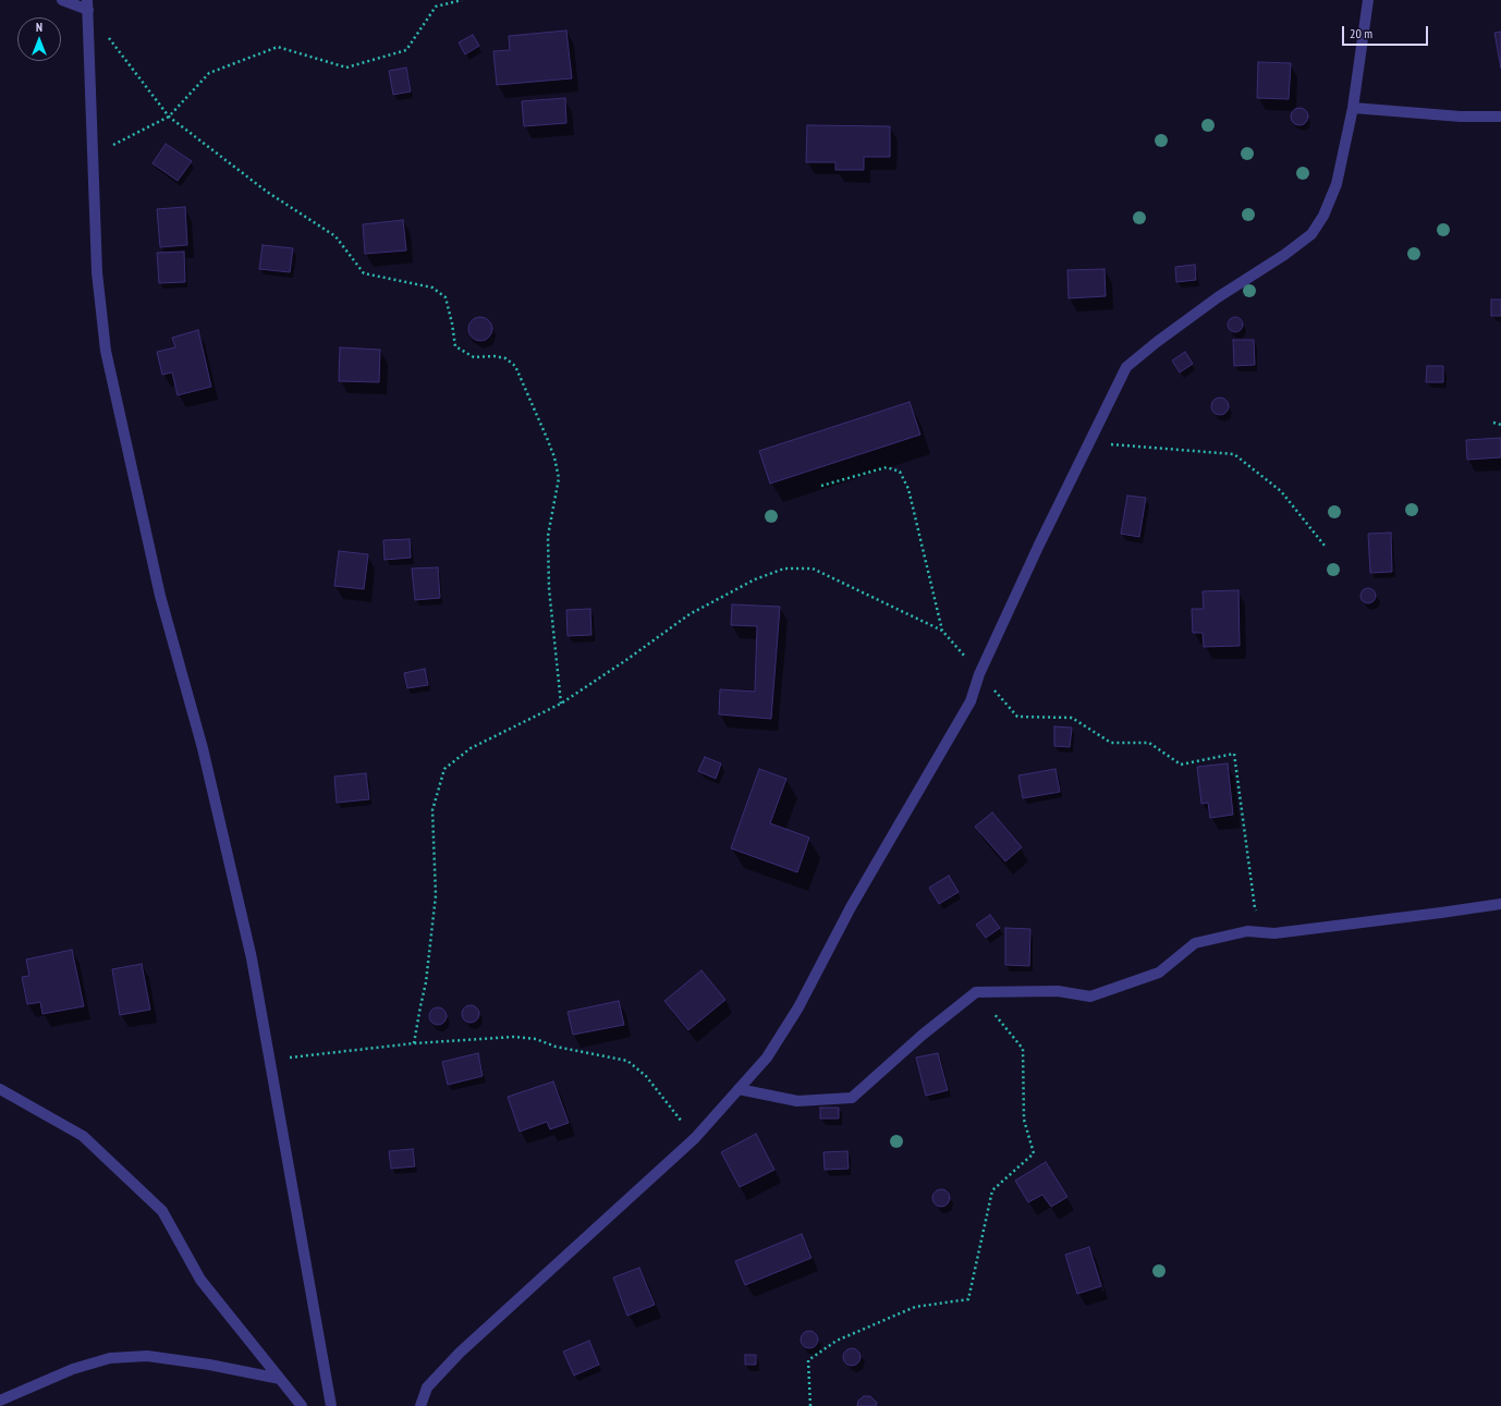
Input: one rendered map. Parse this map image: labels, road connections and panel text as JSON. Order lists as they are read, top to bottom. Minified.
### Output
{"scale_bar":"20 m","north":"top"}
